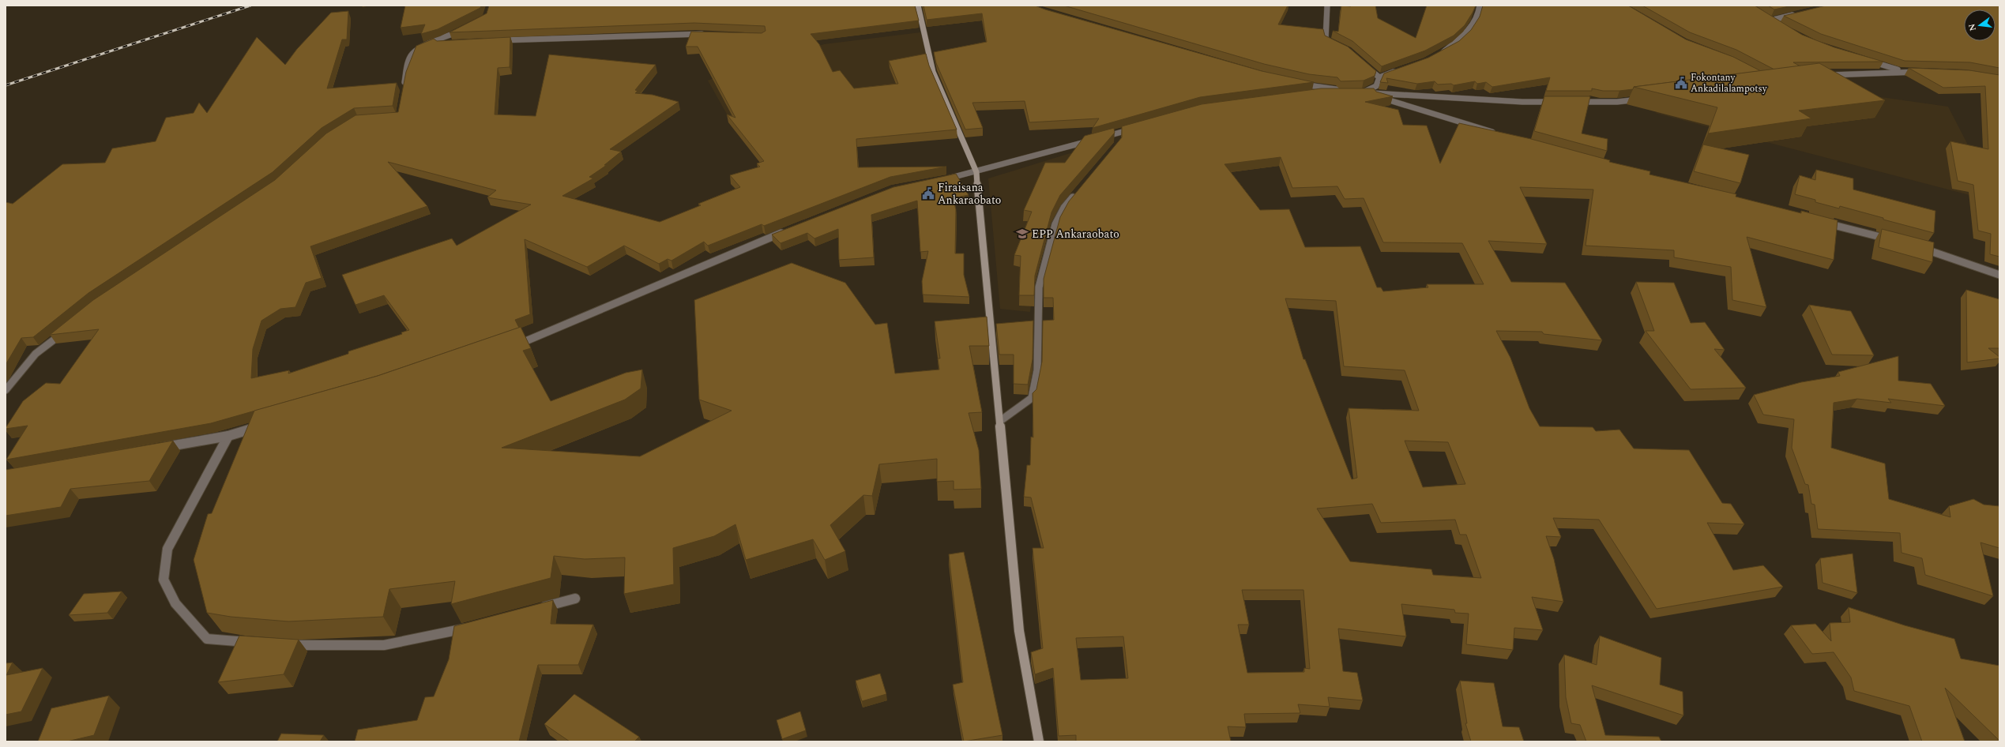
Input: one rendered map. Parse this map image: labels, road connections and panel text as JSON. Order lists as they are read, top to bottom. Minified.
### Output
{"places":{"public building":["Fokontany Ankadilalampotsy","Firaisana Ankaraobato"],"school or university":["EPP Ankaraobato"]},"north":"left"}
